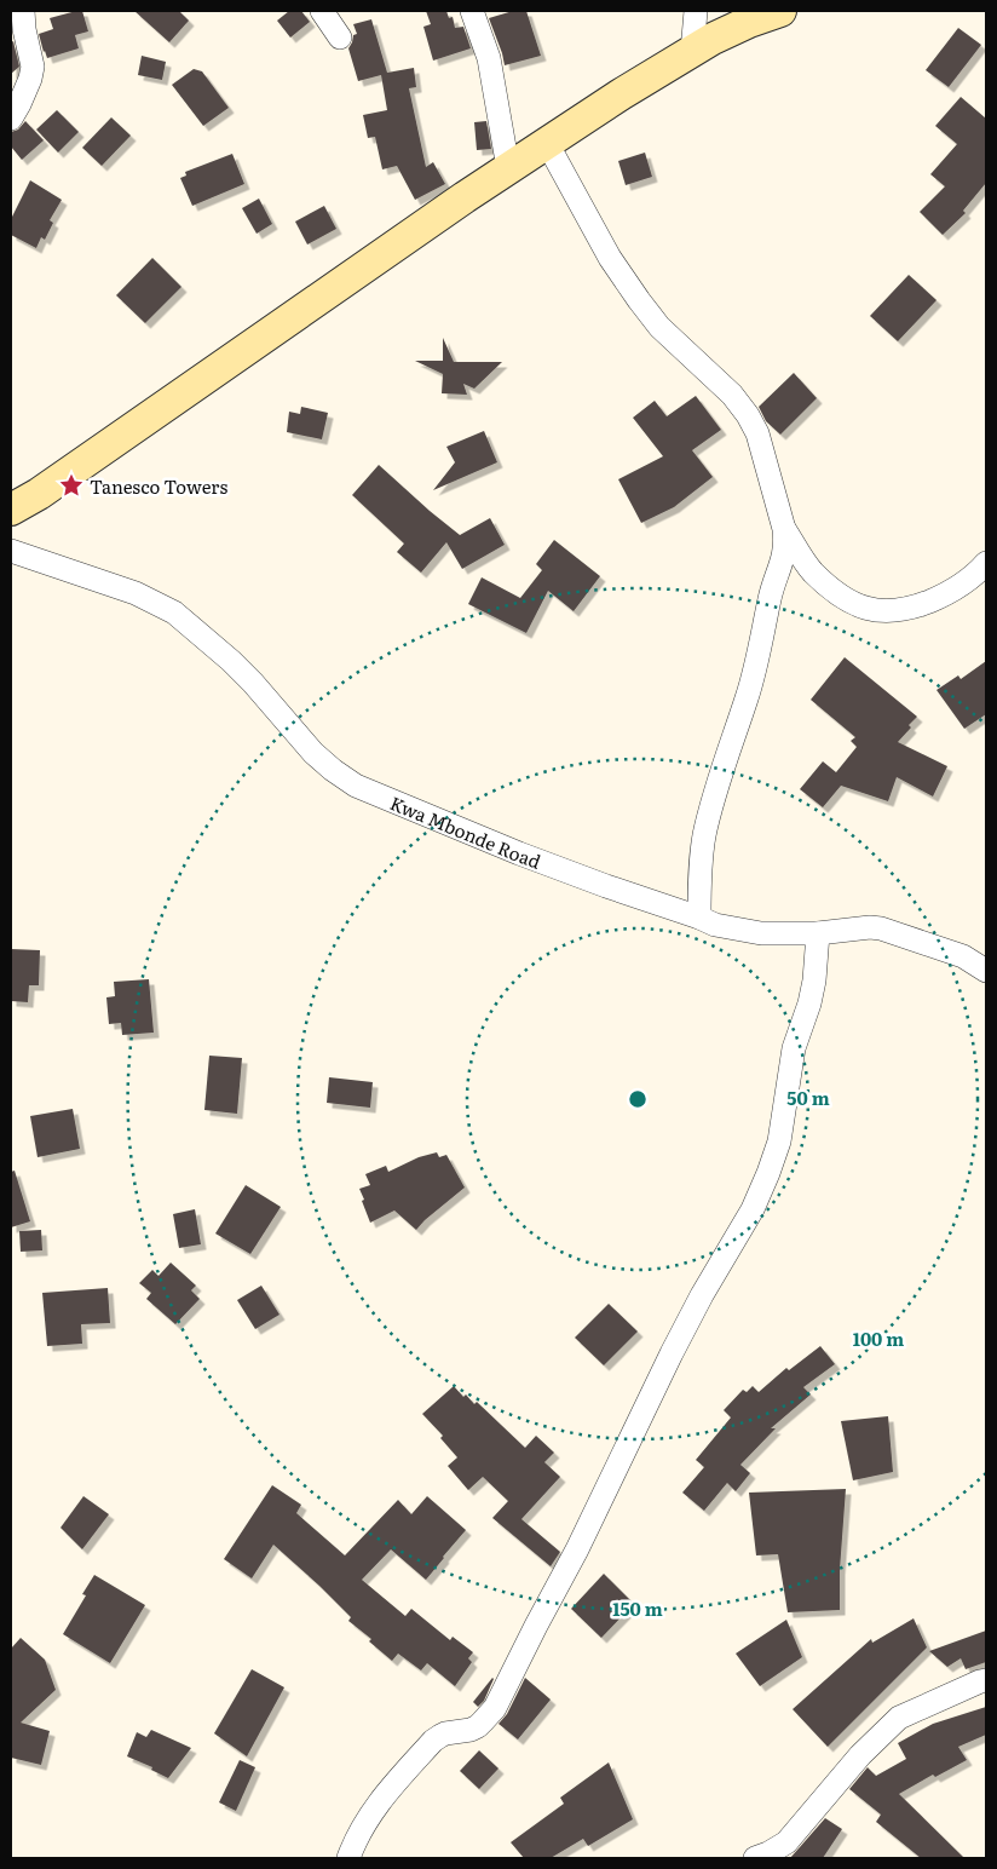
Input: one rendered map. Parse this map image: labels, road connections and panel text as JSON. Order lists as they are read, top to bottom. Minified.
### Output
{"streets":{"street":["Kwa Mbonde Road"]},"places":{"place":["Tanesco Towers"]},"rings":["50 m","100 m","150 m"]}
